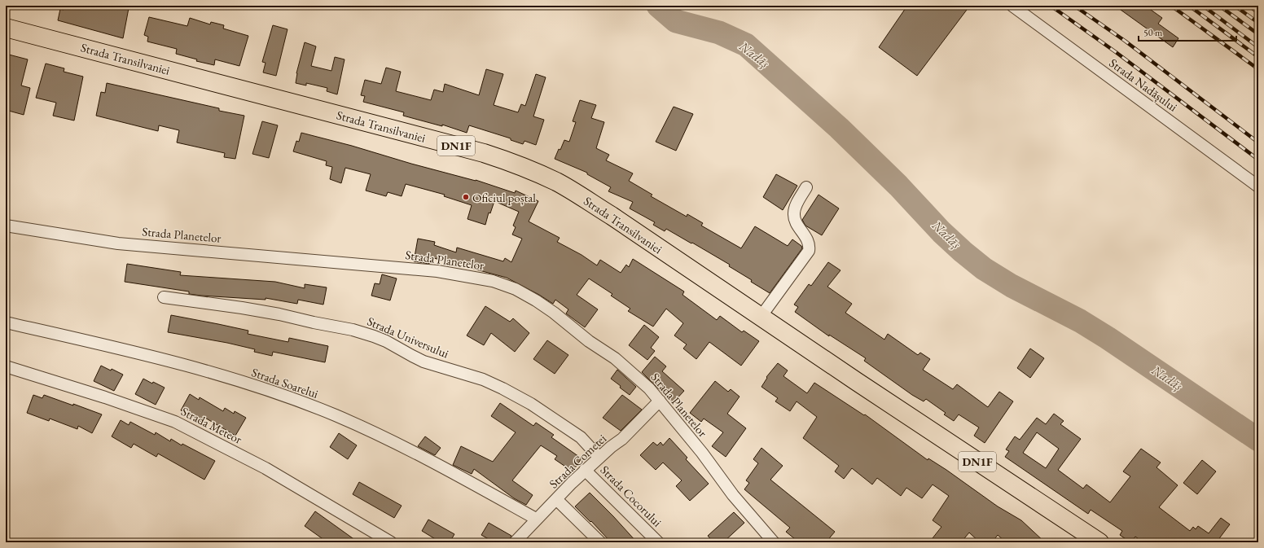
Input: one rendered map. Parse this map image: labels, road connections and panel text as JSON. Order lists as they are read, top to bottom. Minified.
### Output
{"streets":{"main road":["Strada Transilvaniei","DN1F"],"street":["Strada Nadășului","Strada Planetelor","Strada Universului","Strada Soarelui","Strada Meteor","Strada Cometei","Strada Cocorului"]},"crossings":[["Strada Planetelor","Strada Cometei"],["Strada Universului","Strada Cometei"],["Strada Soarelui","Strada Cometei"],["Strada Cometei","Strada Cocorului"]],"water":["Nadăș"],"places":["Oficiul poștal"],"scale_bar":"50 m"}
